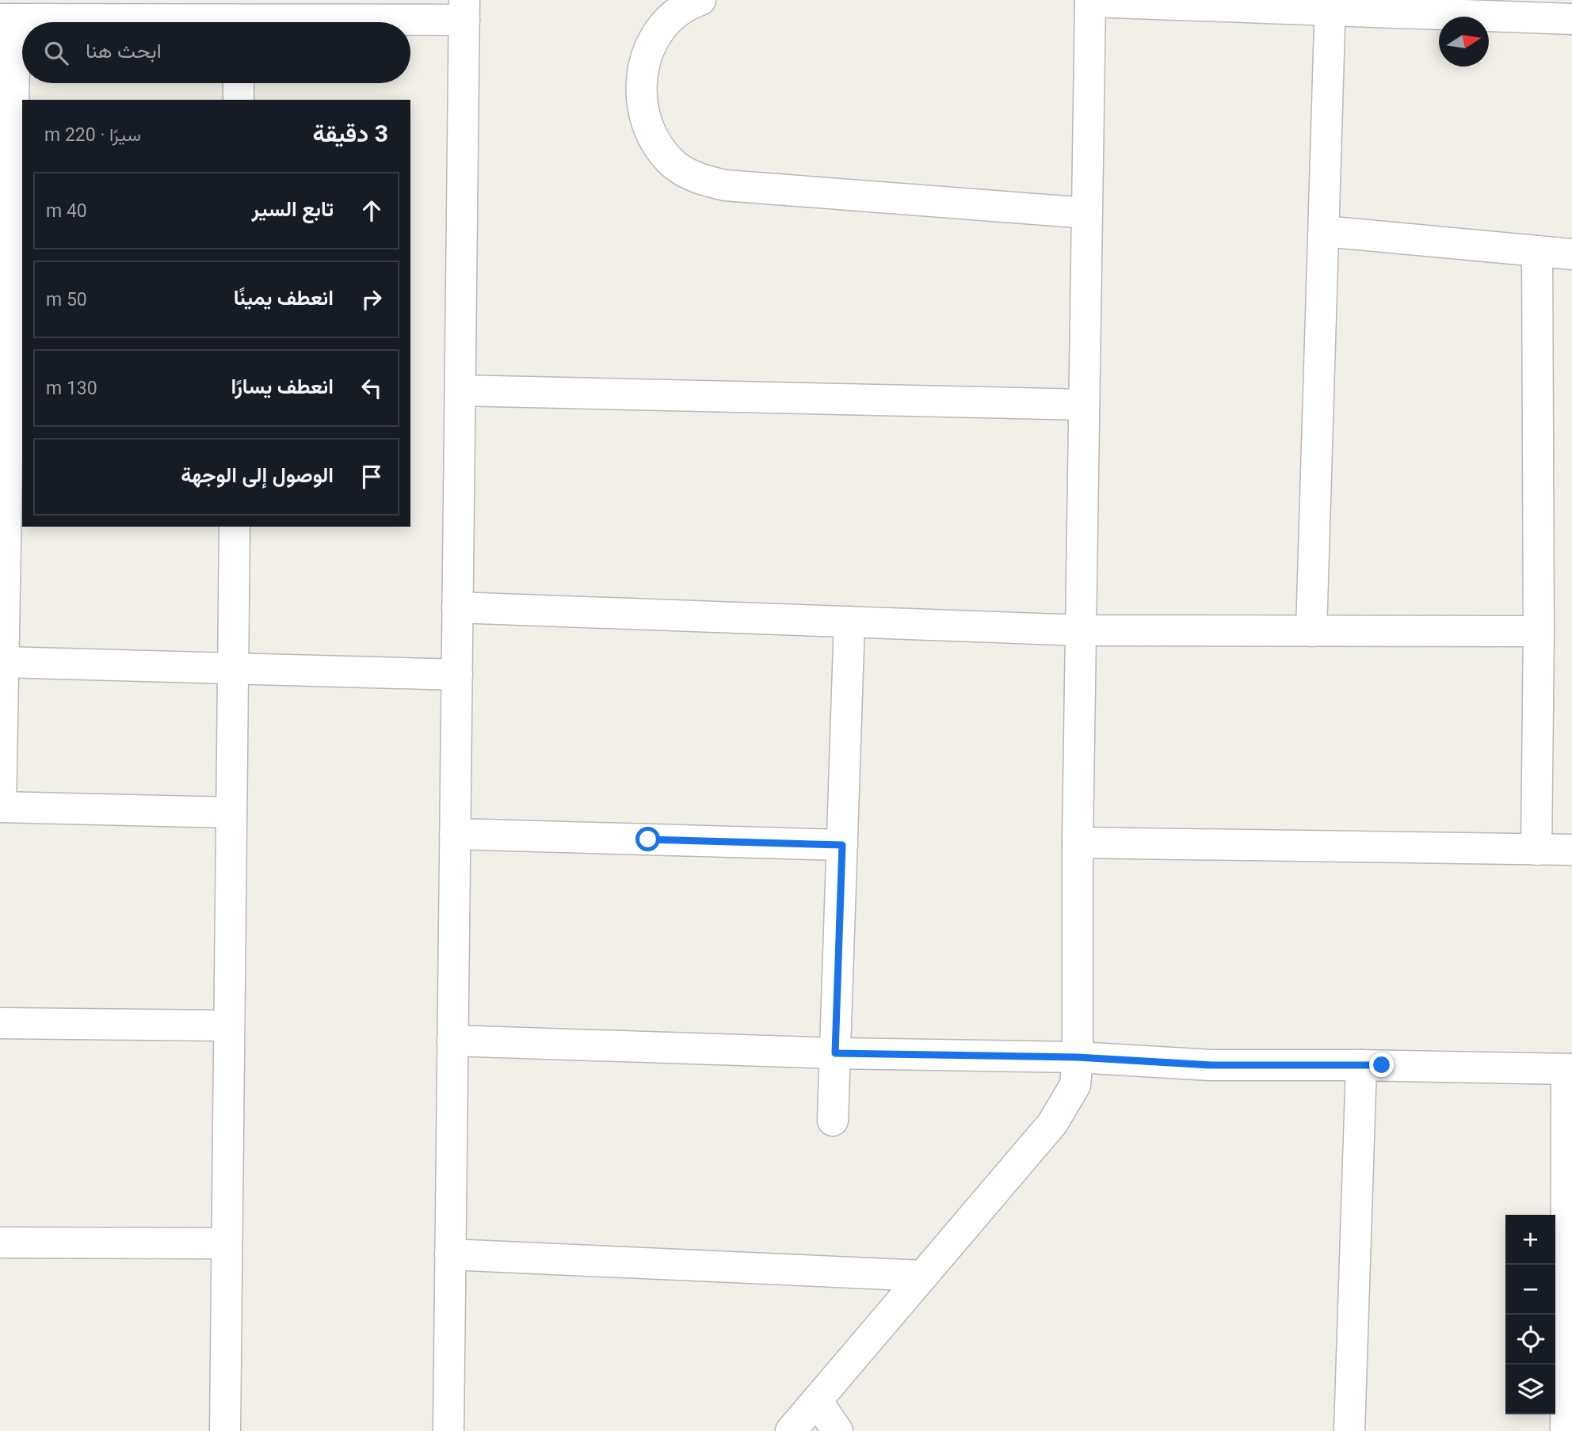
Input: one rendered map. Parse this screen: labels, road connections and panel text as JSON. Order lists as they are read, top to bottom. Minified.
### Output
{"north":"right","page":{"search":"ابحث هنا","heading":["3 دقيقة","سيرًا · 220 m"],"list":[["تابع السير","40 m"],["انعطف يمينًا","50 m"],["انعطف يسارًا","130 m"],"الوصول إلى الوجهة"],"map_buttons":["+","−"]}}
